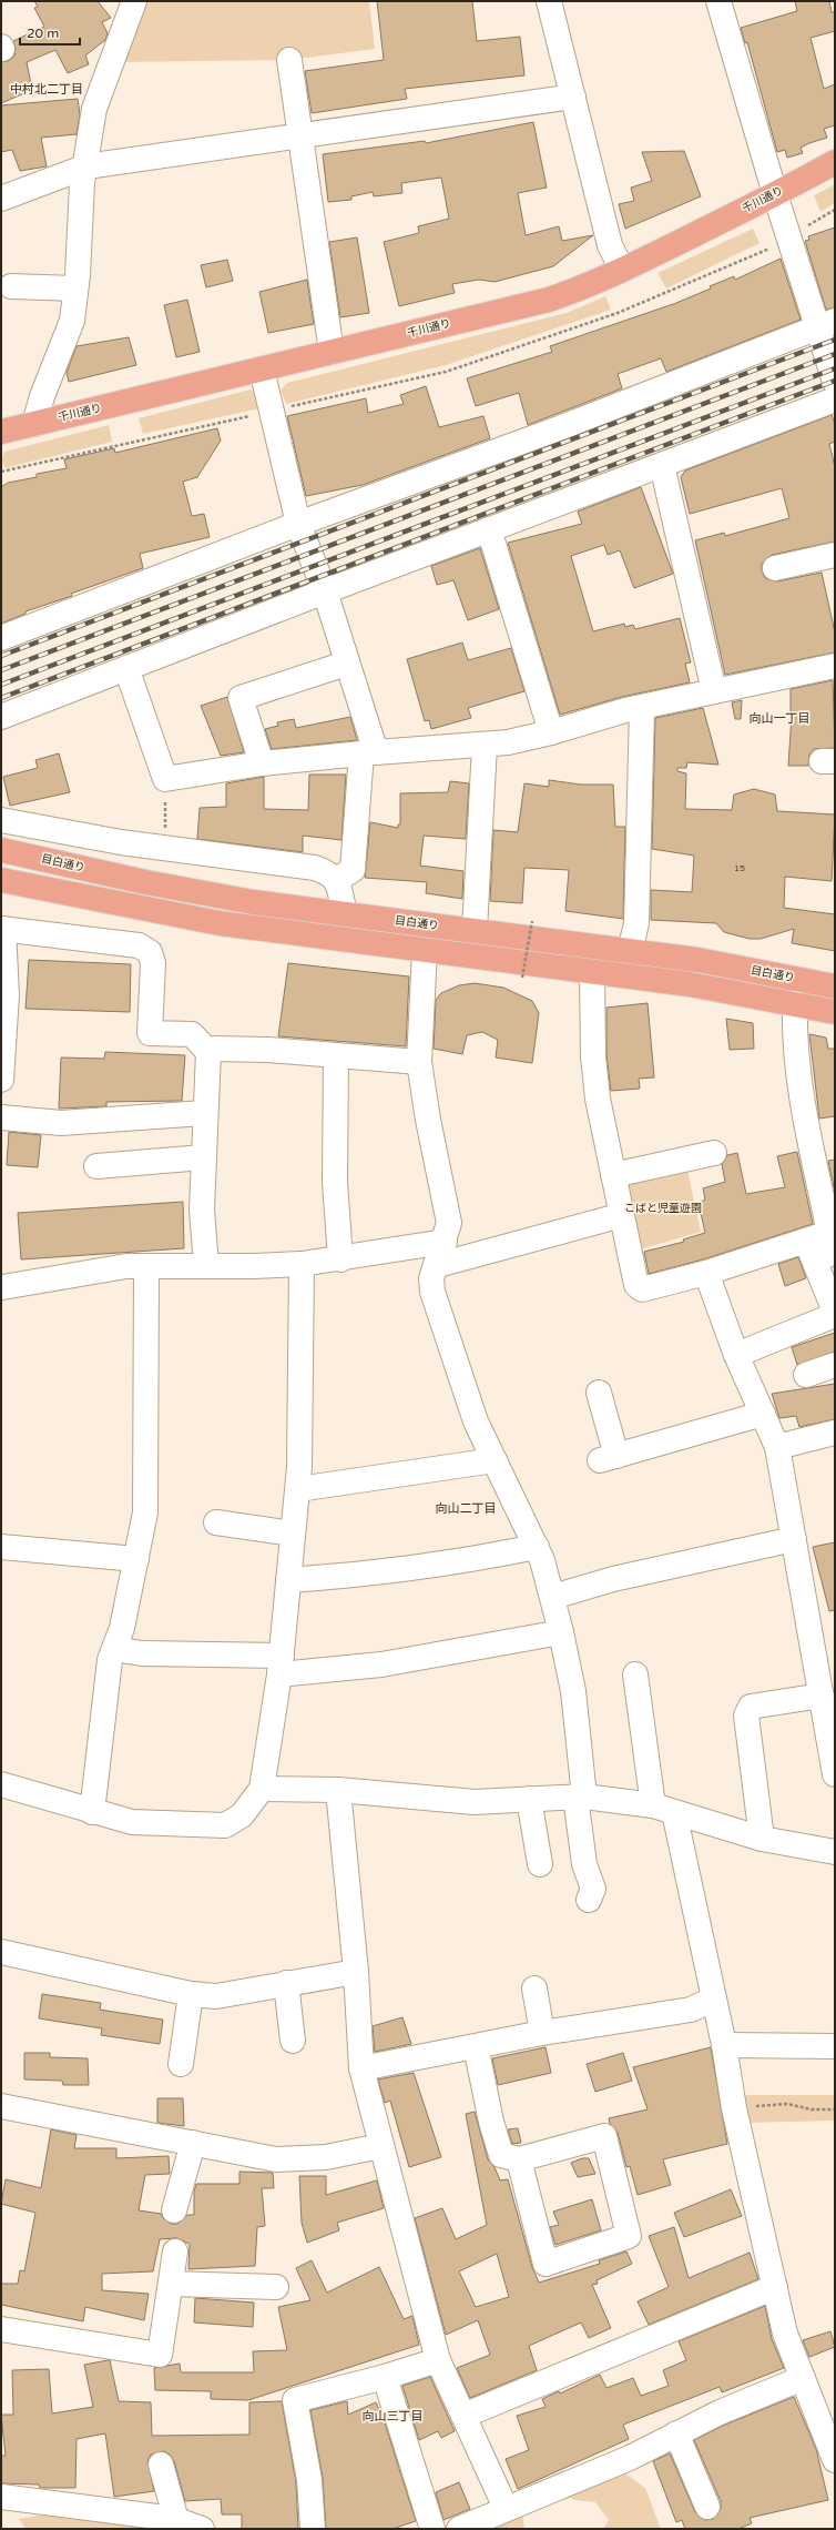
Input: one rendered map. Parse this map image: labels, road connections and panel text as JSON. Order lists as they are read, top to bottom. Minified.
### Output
{"streets":{"main road":["千川通り","目白通り"]},"districts":["中村北二丁目","向山一丁目","向山二丁目","向山三丁目"],"parks":["こばと児童遊園"],"house_numbers":["15"],"scale_bar":"20 m"}
